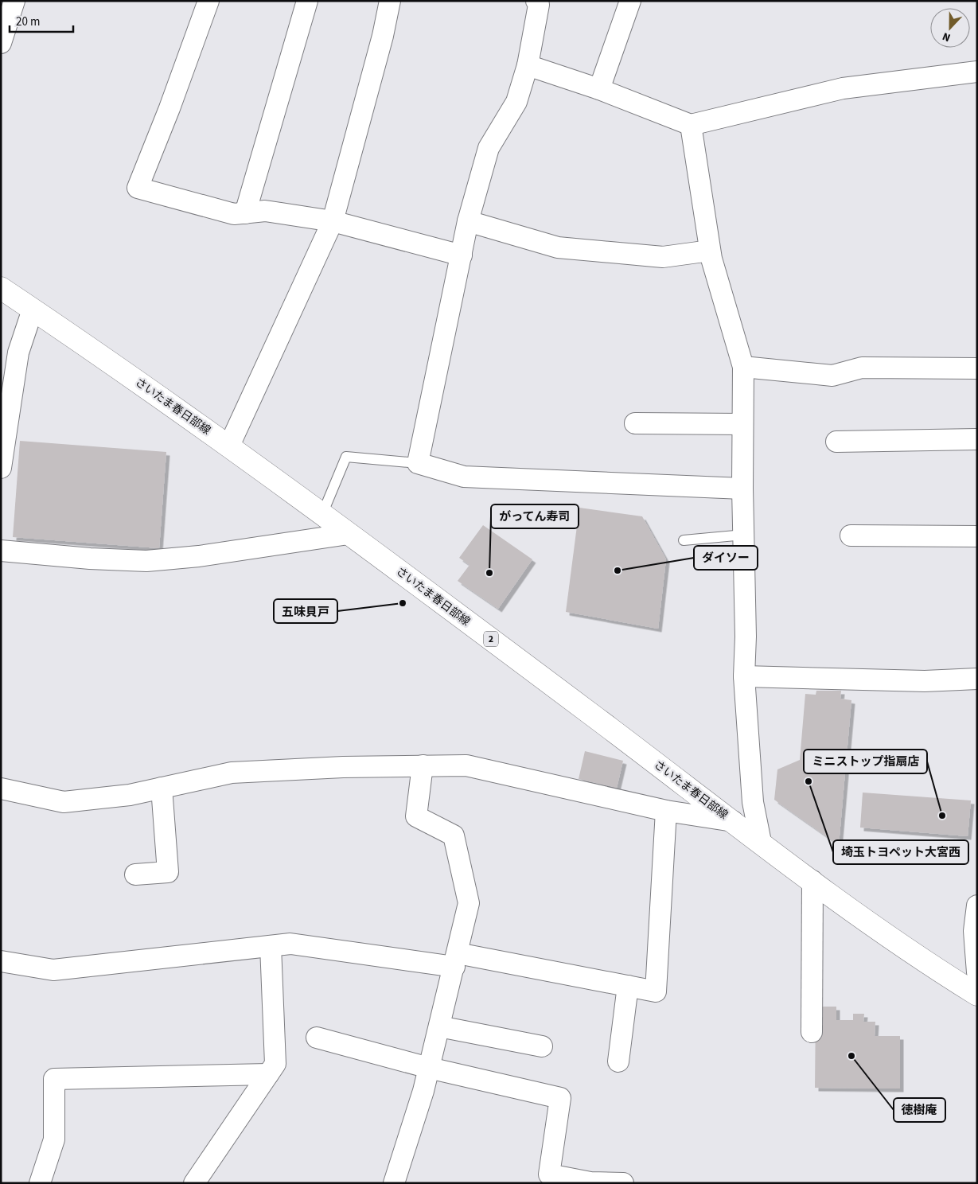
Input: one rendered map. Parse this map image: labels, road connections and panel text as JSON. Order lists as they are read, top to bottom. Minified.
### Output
{"streets":{"main road":["さいたま春日部線","2"]},"places":["ダイソー","がってん寿司","五味貝戸","埼玉トヨペット大宮西","ミニストップ指扇店","徳樹庵"],"scale_bar":"20 m","north":"bottom"}
